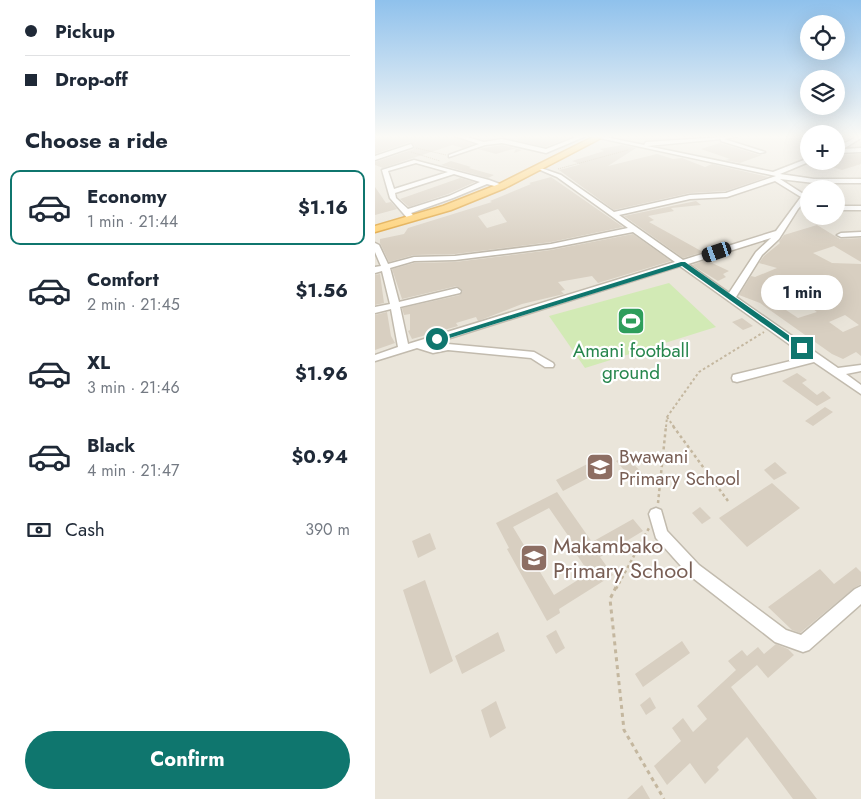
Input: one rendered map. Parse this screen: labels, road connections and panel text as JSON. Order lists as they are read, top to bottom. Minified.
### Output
{"places":{"sports":["Amani football ground"],"school or university":["Bwawani Primary School","Makambako Primary School"]},"page":{"banner":["Pickup","Drop-off"],"map_buttons":["+","−"],"heading":"Choose a ride","list":[{"name":"Economy","note":"1 min · 21:44","value":"$1.16"},{"name":"Comfort","note":"2 min · 21:45","value":"$1.56"},{"name":"XL","note":"3 min · 21:46","value":"$1.96"},{"name":"Black","note":"4 min · 21:47","value":"$0.94"}],"bubble":"1 min","pay":["Cash","390 m"],"buttons":"Confirm"}}
